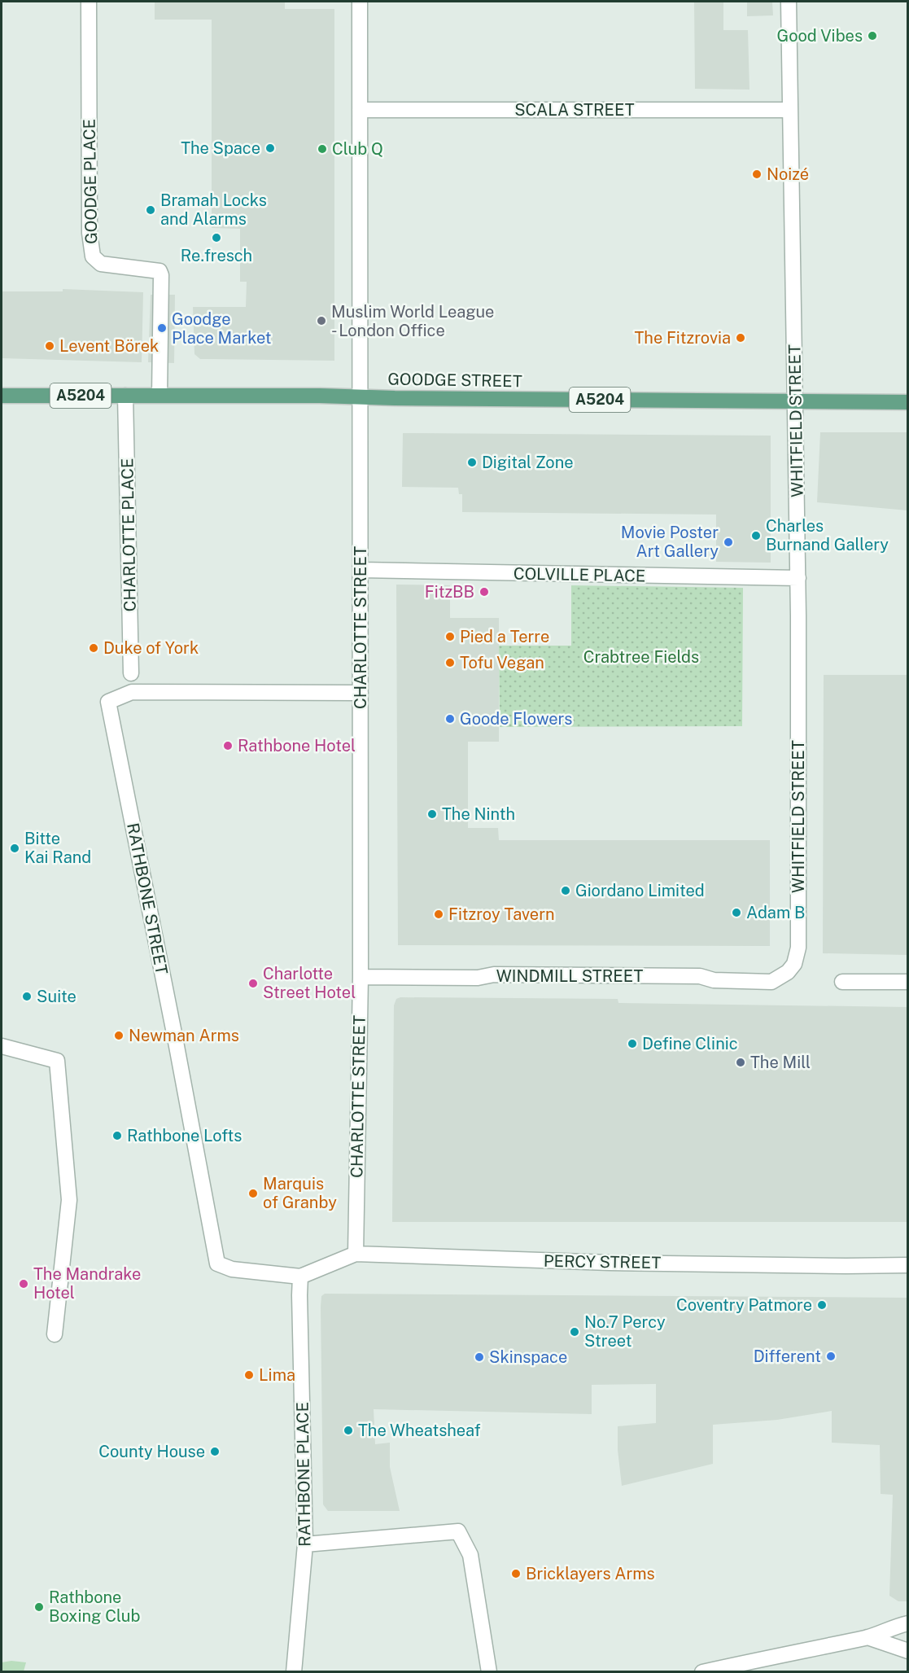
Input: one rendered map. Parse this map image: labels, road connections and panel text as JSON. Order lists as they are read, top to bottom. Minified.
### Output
{"streets":{"main road":["GOODGE STREET","A5204"],"street":["SCALA STREET","GOODGE PLACE","WHITFIELD STREET","CHARLOTTE PLACE","COLVILLE PLACE","CHARLOTTE STREET","RATHBONE STREET","WINDMILL STREET","PERCY STREET","RATHBONE PLACE"]},"crossings":[["SCALA STREET","WHITFIELD STREET"],["SCALA STREET","CHARLOTTE STREET"],["GOODGE PLACE","GOODGE STREET"],["GOODGE STREET","WHITFIELD STREET"],["GOODGE STREET","CHARLOTTE PLACE"],["GOODGE STREET","CHARLOTTE STREET"],["WHITFIELD STREET","COLVILLE PLACE"],["WHITFIELD STREET","WINDMILL STREET"],["COLVILLE PLACE","CHARLOTTE STREET"],["CHARLOTTE STREET","RATHBONE STREET"],["CHARLOTTE STREET","WINDMILL STREET"],["CHARLOTTE STREET","PERCY STREET"],["RATHBONE STREET","PERCY STREET"],["RATHBONE STREET","RATHBONE PLACE"],["PERCY STREET","RATHBONE PLACE"]],"parks":["Crabtree Fields"],"places":["Good Vibes","The Space","Club Q","Noizé","Bramah Locks and Alarms","Re.fresch","Muslim World League - London Office","Goodge Place Market","The Fitzrovia","Levent Börek","Digital Zone","Charles Burnand Gallery","Movie Poster Art Gallery","FitzBB","Pied a Terre","Duke of York","Tofu Vegan","Goode Flowers","Rathbone Hotel","The Ninth","Bitte Kai Rand","Giordano Limited","Adam B","Fitzroy Tavern","Charlotte Street Hotel","Suite","Newman Arms","Define Clinic","The Mill","Rathbone Lofts","Marquis of Granby","The Mandrake Hotel","Coventry Patmore","No.7 Percy Street","Different","Skinspace","Lima","The Wheatsheaf","County House","Bricklayers Arms","Rathbone Boxing Club"]}
